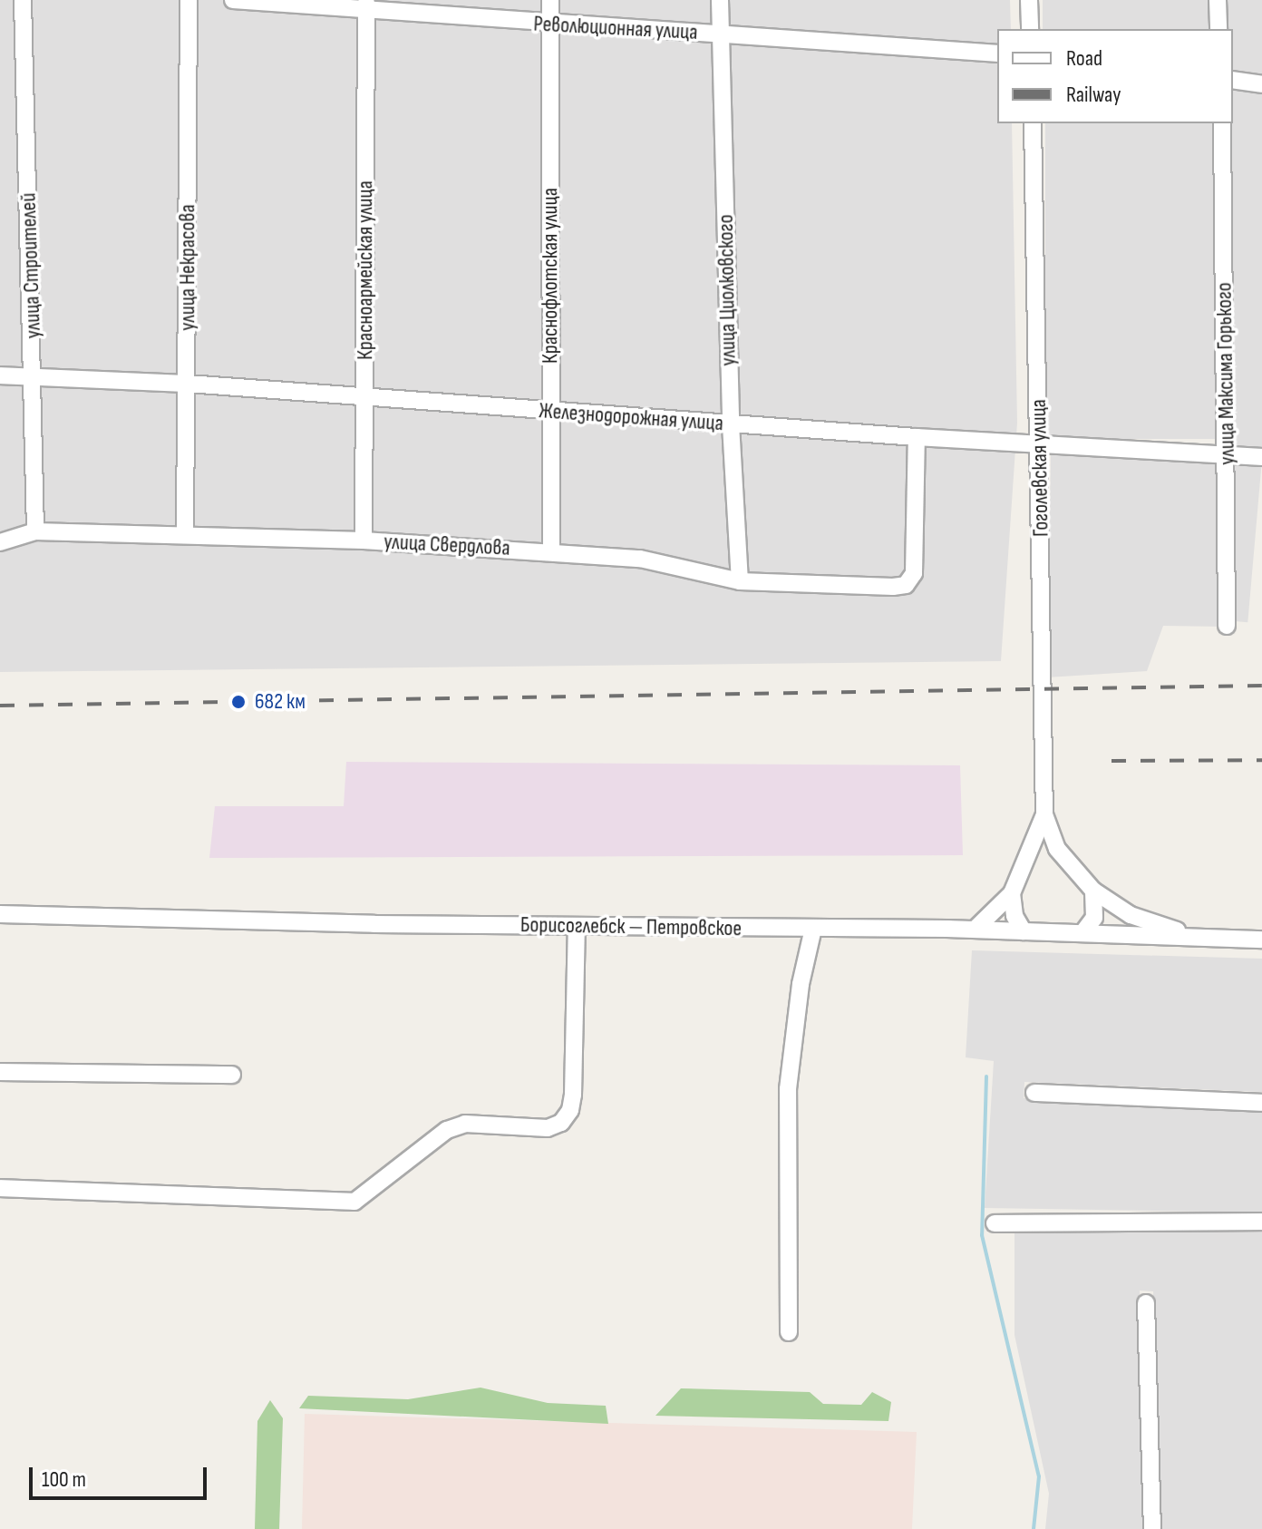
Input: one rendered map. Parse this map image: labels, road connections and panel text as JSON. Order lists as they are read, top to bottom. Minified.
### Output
{"streets":{"street":["Революционная улица","улица Строителей","улица Некрасова","Красноармейская улица","Краснофлотская улица","улица Циолковского","улица Максима Горького","Железнодорожная улица","Гоголевская улица","улица Свердлова","Борисоглебск — Петровское"]},"crossings":[["Революционная улица","Красноармейская улица"],["Революционная улица","Краснофлотская улица"],["Революционная улица","улица Циолковского"],["улица Строителей","Железнодорожная улица"],["улица Строителей","улица Свердлова"],["улица Некрасова","Железнодорожная улица"],["улица Некрасова","улица Свердлова"],["Красноармейская улица","Железнодорожная улица"],["Красноармейская улица","улица Свердлова"],["Краснофлотская улица","Железнодорожная улица"],["Краснофлотская улица","улица Свердлова"],["улица Циолковского","Железнодорожная улица"],["улица Циолковского","улица Свердлова"],["улица Максима Горького","Железнодорожная улица"],["Железнодорожная улица","Гоголевская улица"],["Железнодорожная улица","улица Свердлова"]],"places":["682 км"],"legend":["Road","Railway"],"scale_bar":"100 m"}
